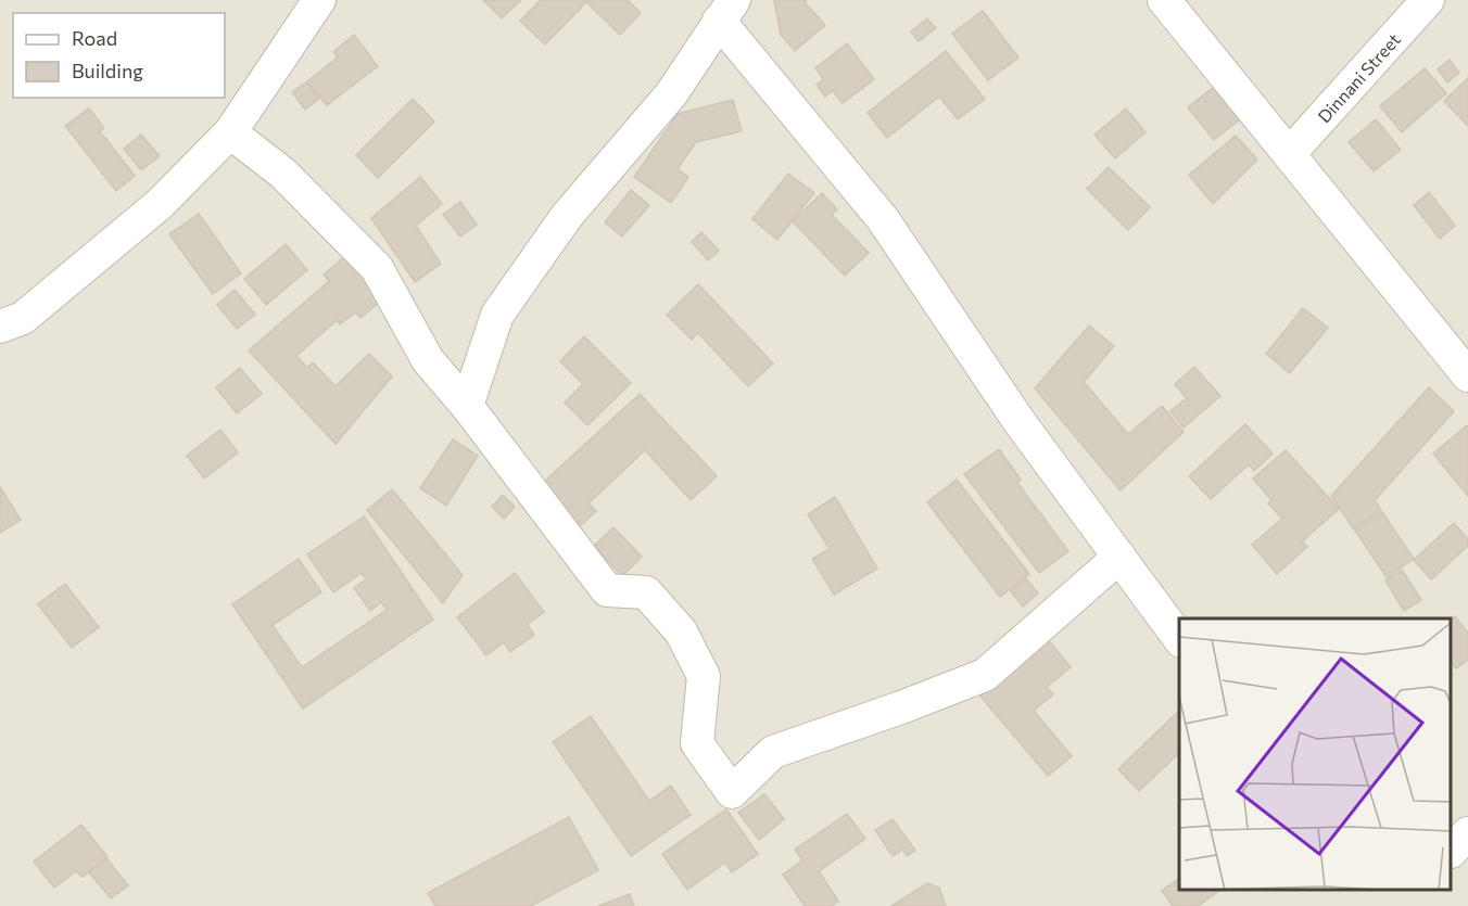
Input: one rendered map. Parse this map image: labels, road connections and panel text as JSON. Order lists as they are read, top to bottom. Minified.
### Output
{"streets":{"street":["Dinnani Street"]},"legend":["Road","Building"]}
